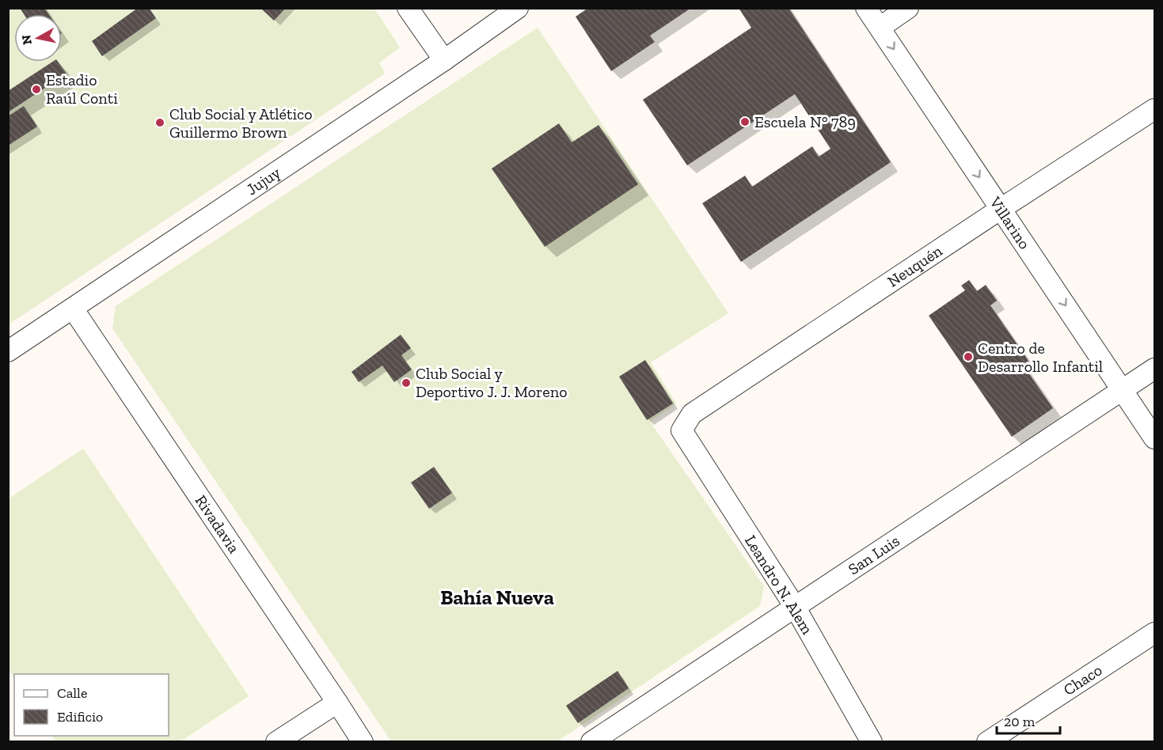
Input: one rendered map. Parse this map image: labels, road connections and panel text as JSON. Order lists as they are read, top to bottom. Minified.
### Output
{"streets":{"street":["Jujuy","Villarino","Neuquén","Rivadavia","San Luis","Leandro N. Alem","Chaco"]},"crossings":[["Jujuy","Rivadavia"],["Villarino","Neuquén"],["Villarino","San Luis"],["Neuquén","Leandro N. Alem"],["San Luis","Leandro N. Alem"]],"one_way":["Villarino"],"districts":["Bahía Nueva"],"places":["Estadio Raúl Conti","Escuela N° 789","Club Social y Atlético Guillermo Brown","Centro de Desarrollo Infantil","Club Social y Deportivo J. J. Moreno"],"legend":["Calle","Edificio"],"scale_bar":"20 m","north":"left"}
